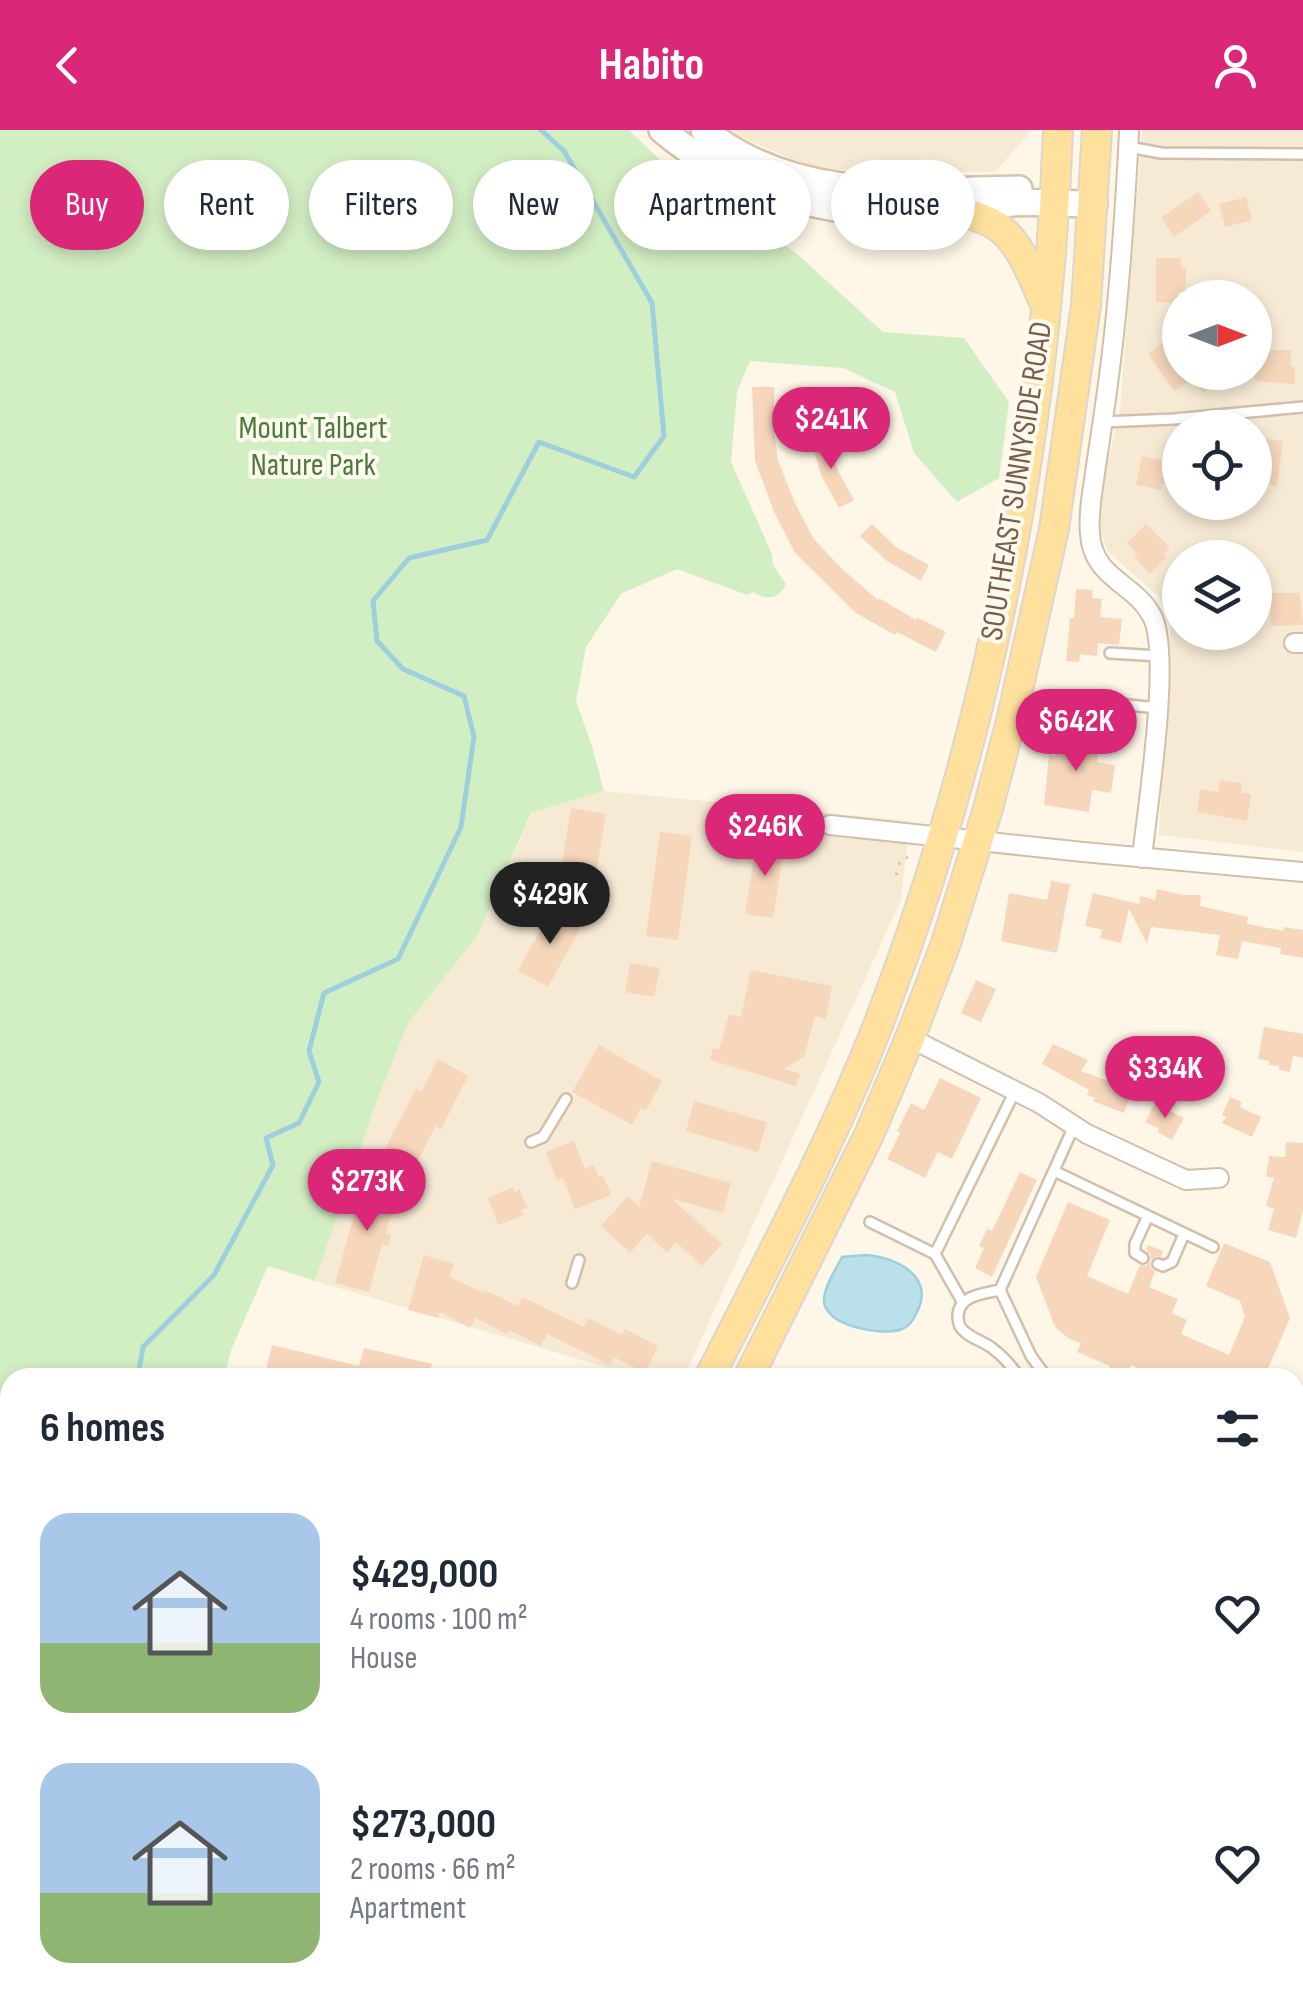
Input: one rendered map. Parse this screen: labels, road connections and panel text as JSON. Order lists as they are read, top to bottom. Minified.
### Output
{"streets":{"main road":["SOUTHEAST SUNNYSIDE ROAD"]},"parks":["Mount Talbert Nature Park"],"north":"right","page":{"header":"Habito","chip":["Buy","Rent","Filters","New","Apartment","House"],"price":["$241K","$642K","$246K","$429K","$334K","$273K"],"heading":"6 homes","list":[{"name":"$429,000","note":"4 rooms · 100 m² · House"},{"name":"$273,000","note":"2 rooms · 66 m² · Apartment"}]}}
